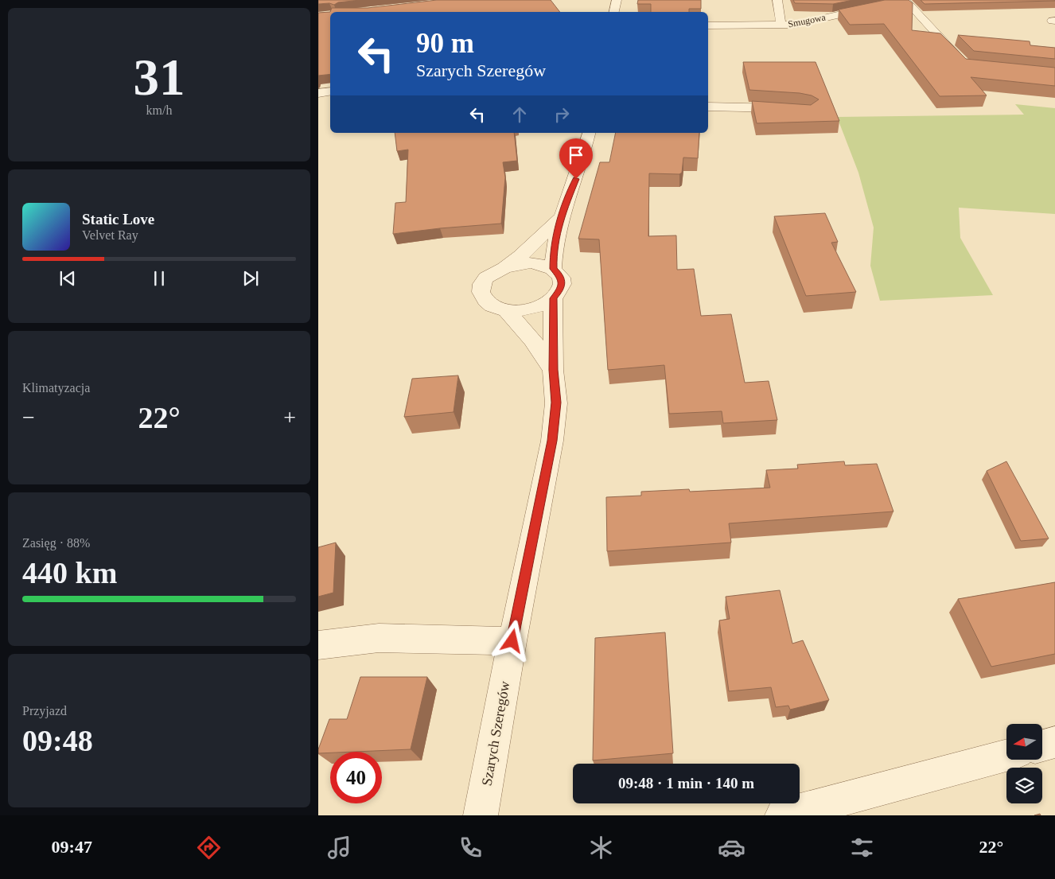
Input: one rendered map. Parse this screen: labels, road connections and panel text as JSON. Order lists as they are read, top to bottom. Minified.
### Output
{"streets":{"street":["Smugowa","Szarych Szeregów"]},"north":"left","page":{"tile":[["31","km/h"],"Klimatyzacja",["Zasięg · 88%","440 km"],["Przyjazd","09:48"]],"turn":["90 m","Szarych Szeregów"],"song":["Static Love","Velvet Ray"],"heat":["−","22°","+"],"limit":"40","trip":"09:48 · 1 min · 140 m","tabs":["09:47","22°"]}}
